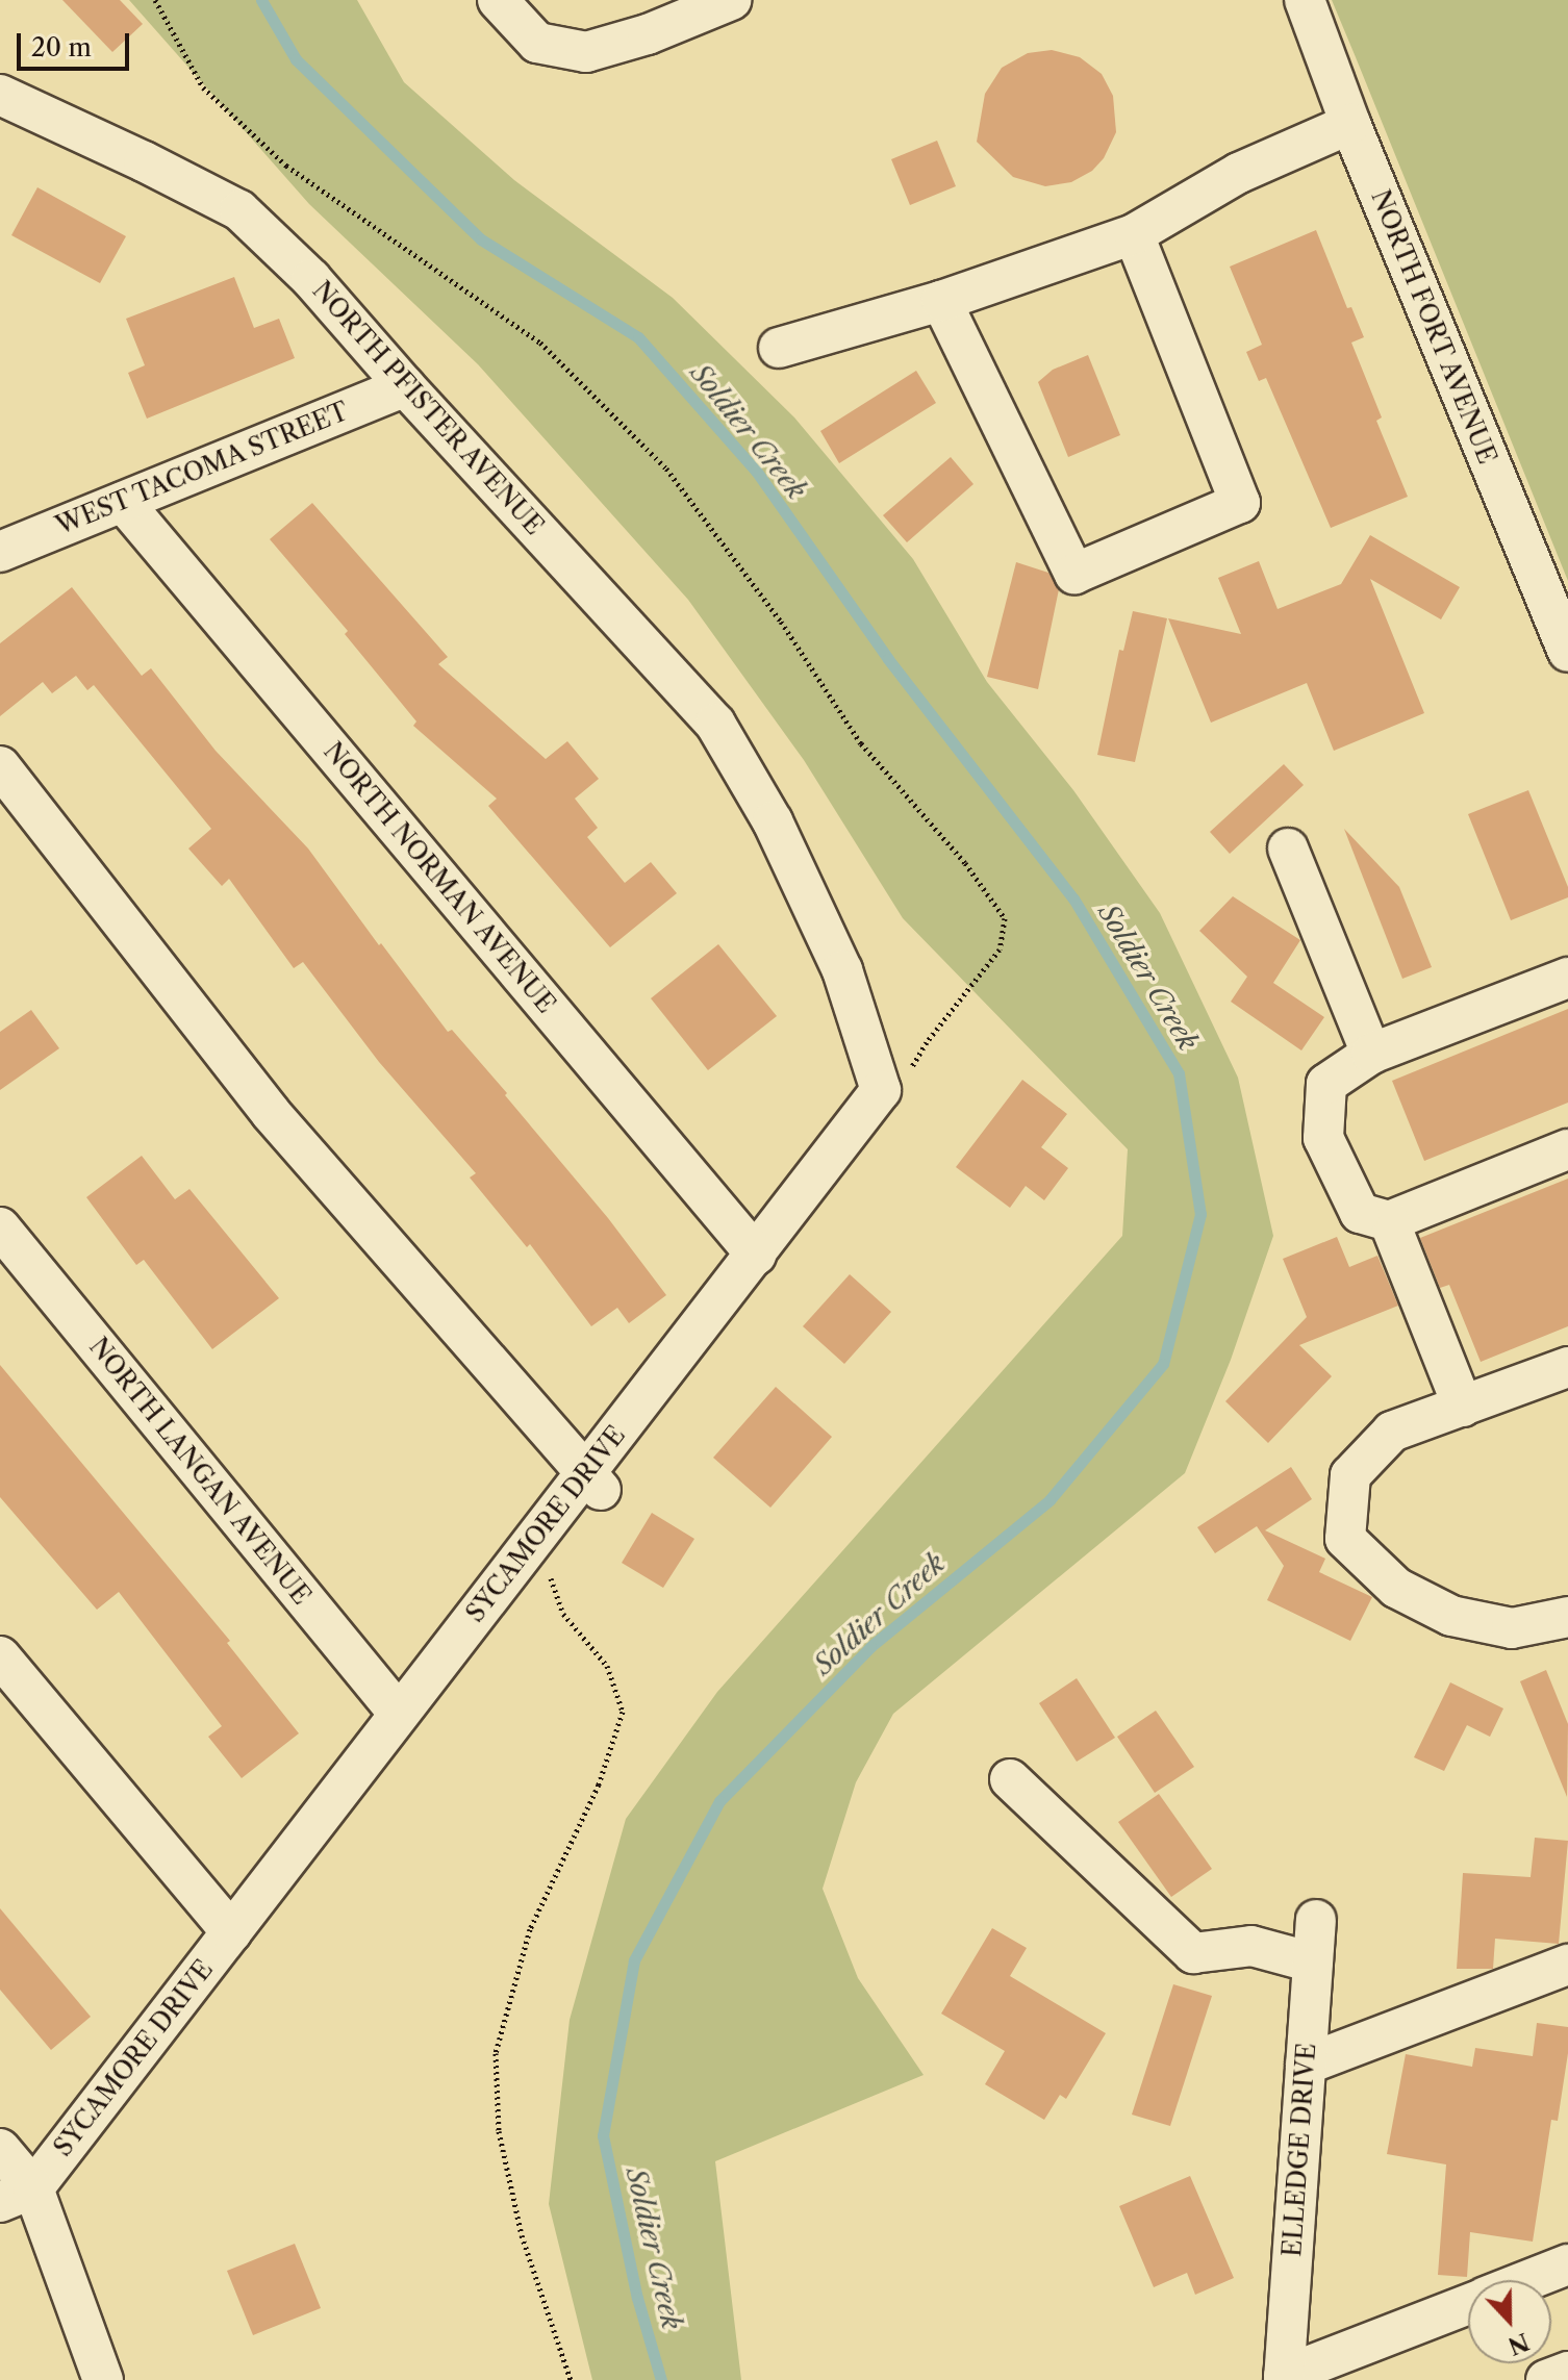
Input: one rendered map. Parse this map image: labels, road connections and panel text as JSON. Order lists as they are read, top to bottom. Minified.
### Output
{"streets":{"street":["NORTH FORT AVENUE","NORTH PFISTER AVENUE","WEST TACOMA STREET","NORTH NORMAN AVENUE","NORTH LANGAN AVENUE","SYCAMORE DRIVE","ELLEDGE DRIVE"]},"crossings":[["NORTH PFISTER AVENUE","WEST TACOMA STREET"],["NORTH PFISTER AVENUE","SYCAMORE DRIVE"],["WEST TACOMA STREET","NORTH NORMAN AVENUE"],["NORTH NORMAN AVENUE","SYCAMORE DRIVE"],["NORTH LANGAN AVENUE","SYCAMORE DRIVE"]],"water":["Soldier Creek"],"scale_bar":"20 m","north":"bottom"}
